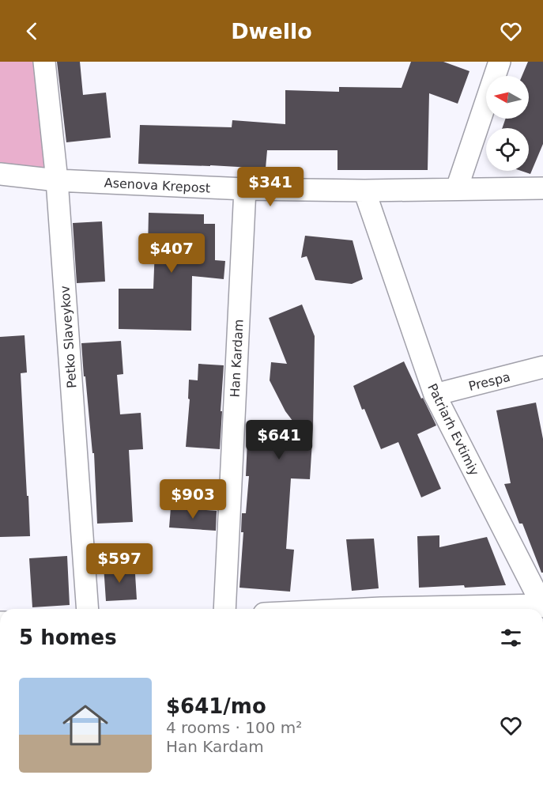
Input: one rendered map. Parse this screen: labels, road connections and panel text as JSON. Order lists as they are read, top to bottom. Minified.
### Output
{"streets":{"street":["Asenova Krepost","Petko Slaveykov","Han Kardam","Prespa","Patriarh Evtimiy"]},"crossings":[["Asenova Krepost","Petko Slaveykov"],["Asenova Krepost","Han Kardam"],["Asenova Krepost","Patriarh Evtimiy"],["Prespa","Patriarh Evtimiy"]],"north":"left","page":{"header":"Dwello","price":["$341","$407","$641","$903","$597"],"heading":"5 homes","list":[{"name":"$641/mo","note":"4 rooms · 100 m² · Han Kardam"}]}}
